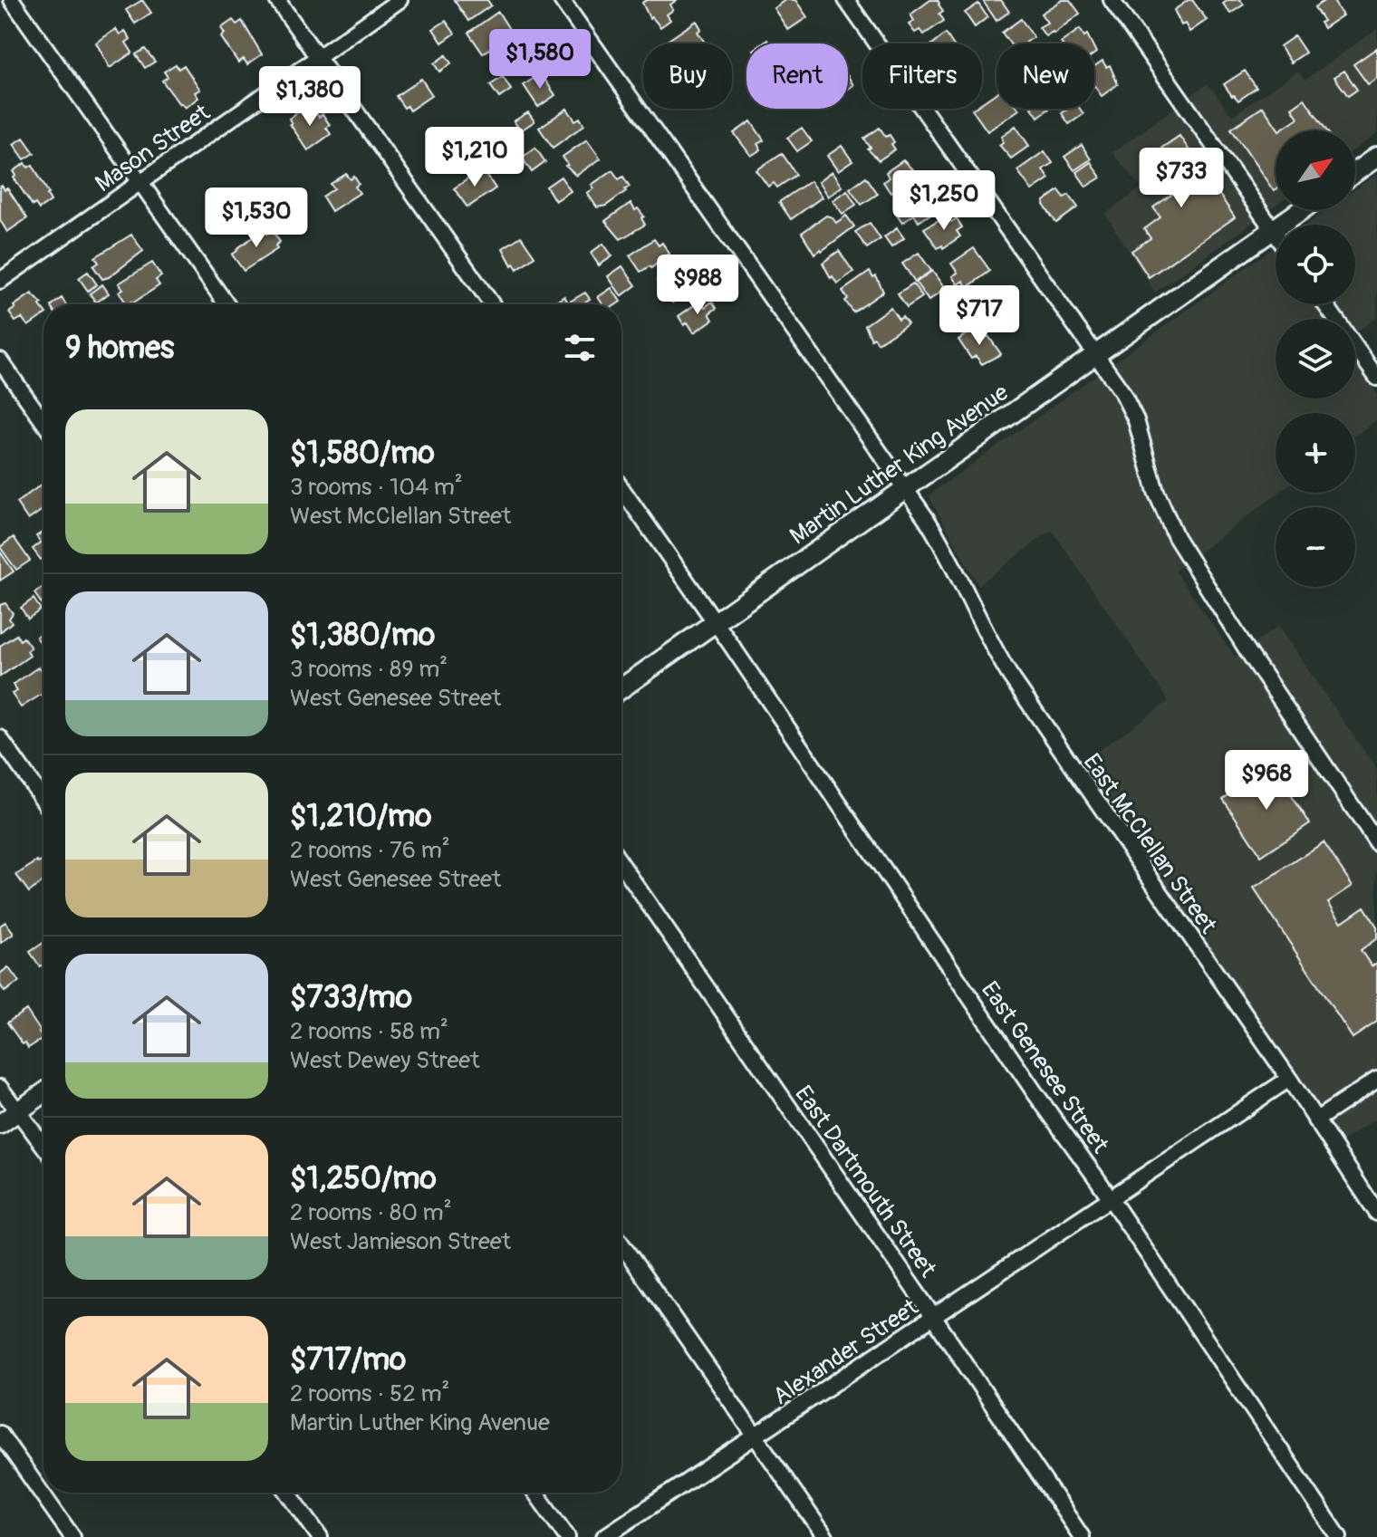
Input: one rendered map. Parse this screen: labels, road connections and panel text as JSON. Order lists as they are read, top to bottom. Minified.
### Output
{"streets":{"street":["Mason Street","Martin Luther King Avenue","East McClellan Street","East Genesee Street","East Dartmouth Street","Alexander Street"]},"crossings":[["Martin Luther King Avenue","East McClellan Street"],["Martin Luther King Avenue","East Genesee Street"],["East McClellan Street","Alexander Street"],["East Genesee Street","Alexander Street"],["East Dartmouth Street","Alexander Street"]],"north":"top right","page":{"price":["$1,580","$1,380","$1,210","$733","$1,250","$1,530","$988","$717","$968"],"chip":["Buy","Rent","Filters","New"],"map_buttons":["+","−"],"heading":"9 homes","list":[{"name":"$1,580/mo","note":"3 rooms · 104 m² · West McClellan Street"},{"name":"$1,380/mo","note":"3 rooms · 89 m² · West Genesee Street"},{"name":"$1,210/mo","note":"2 rooms · 76 m² · West Genesee Street"},{"name":"$733/mo","note":"2 rooms · 58 m² · West Dewey Street"},{"name":"$1,250/mo","note":"2 rooms · 80 m² · West Jamieson Street"},{"name":"$717/mo","note":"2 rooms · 52 m² · Martin Luther King Avenue"}]}}
